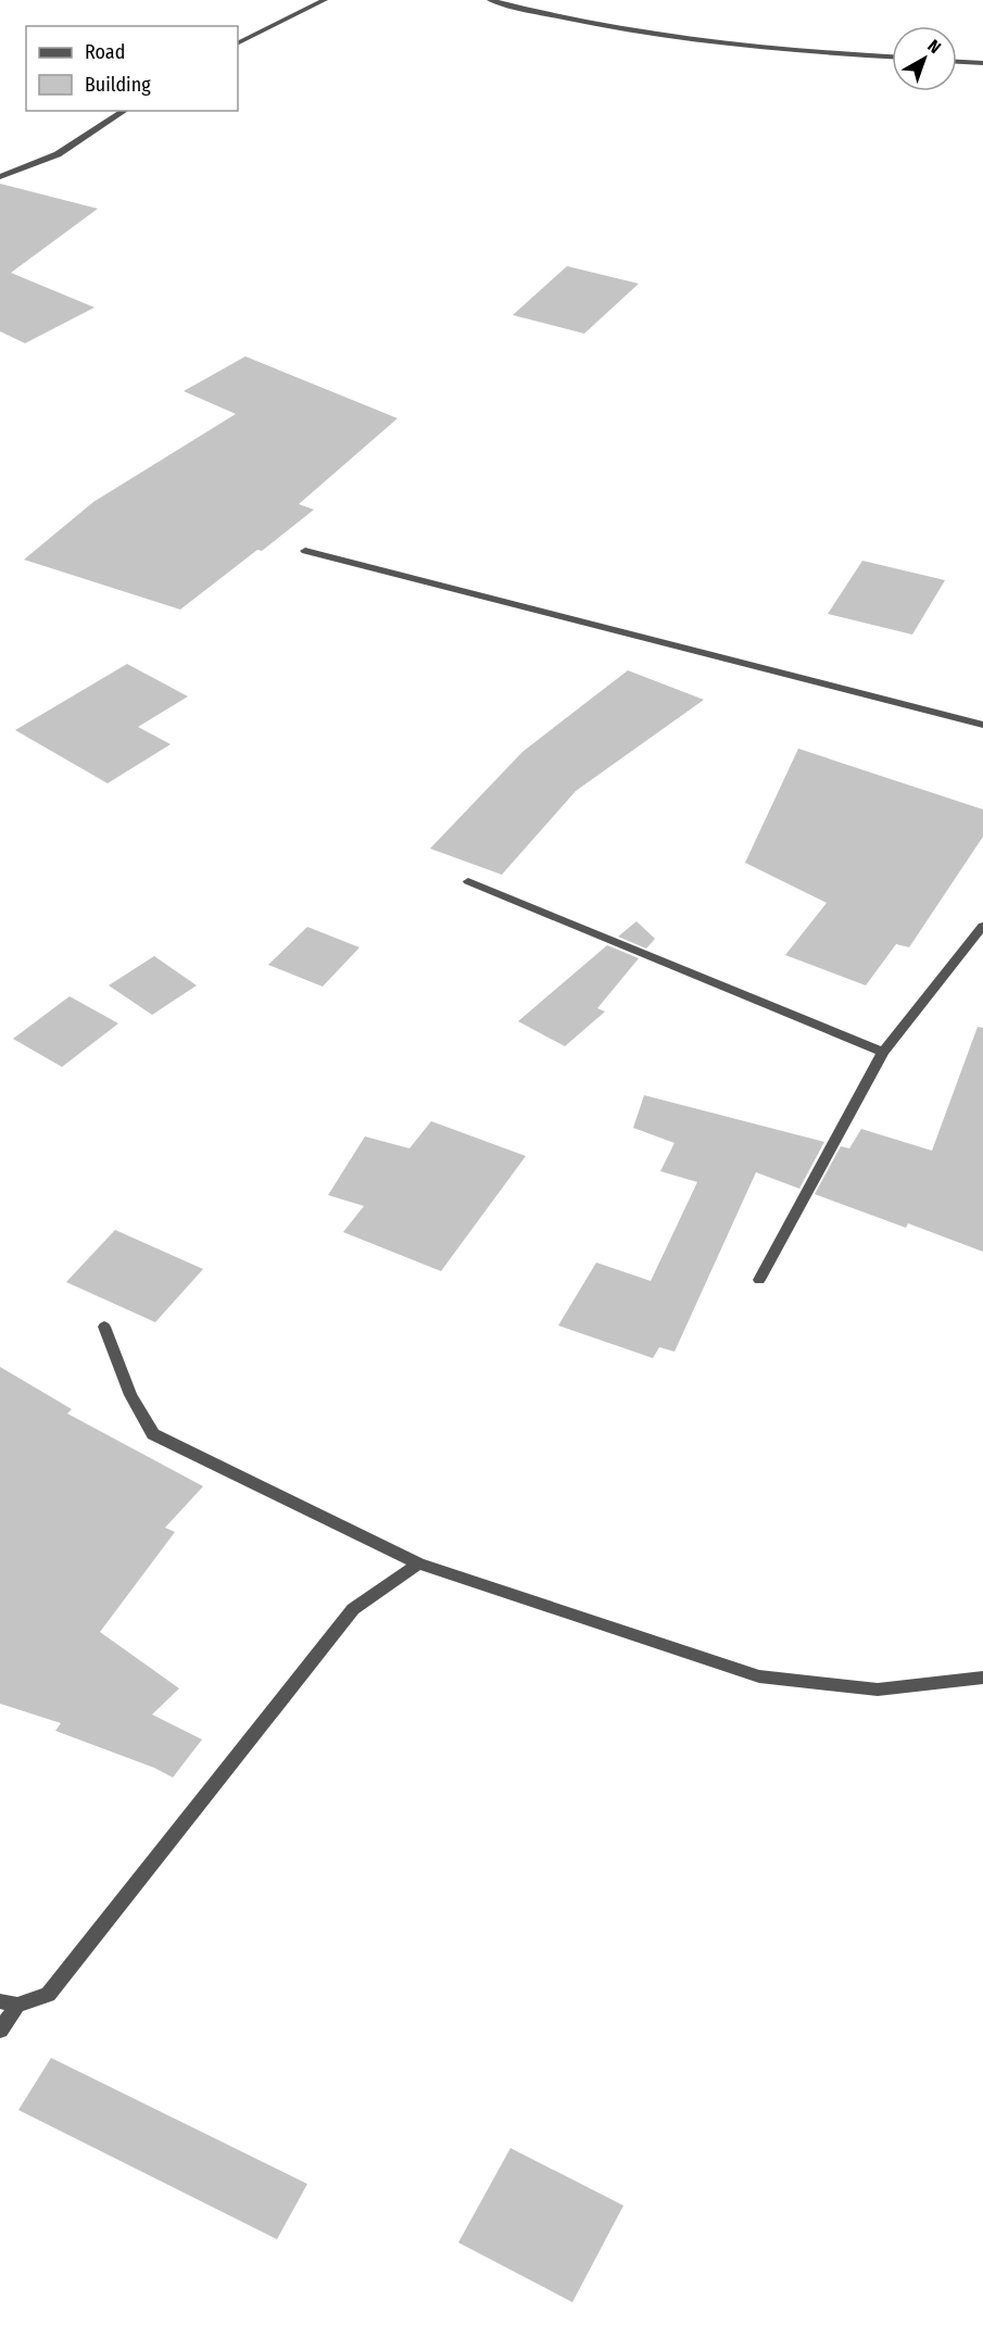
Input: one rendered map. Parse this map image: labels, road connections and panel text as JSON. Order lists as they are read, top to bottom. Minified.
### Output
{"legend":["Road","Building"],"north":"top right"}
